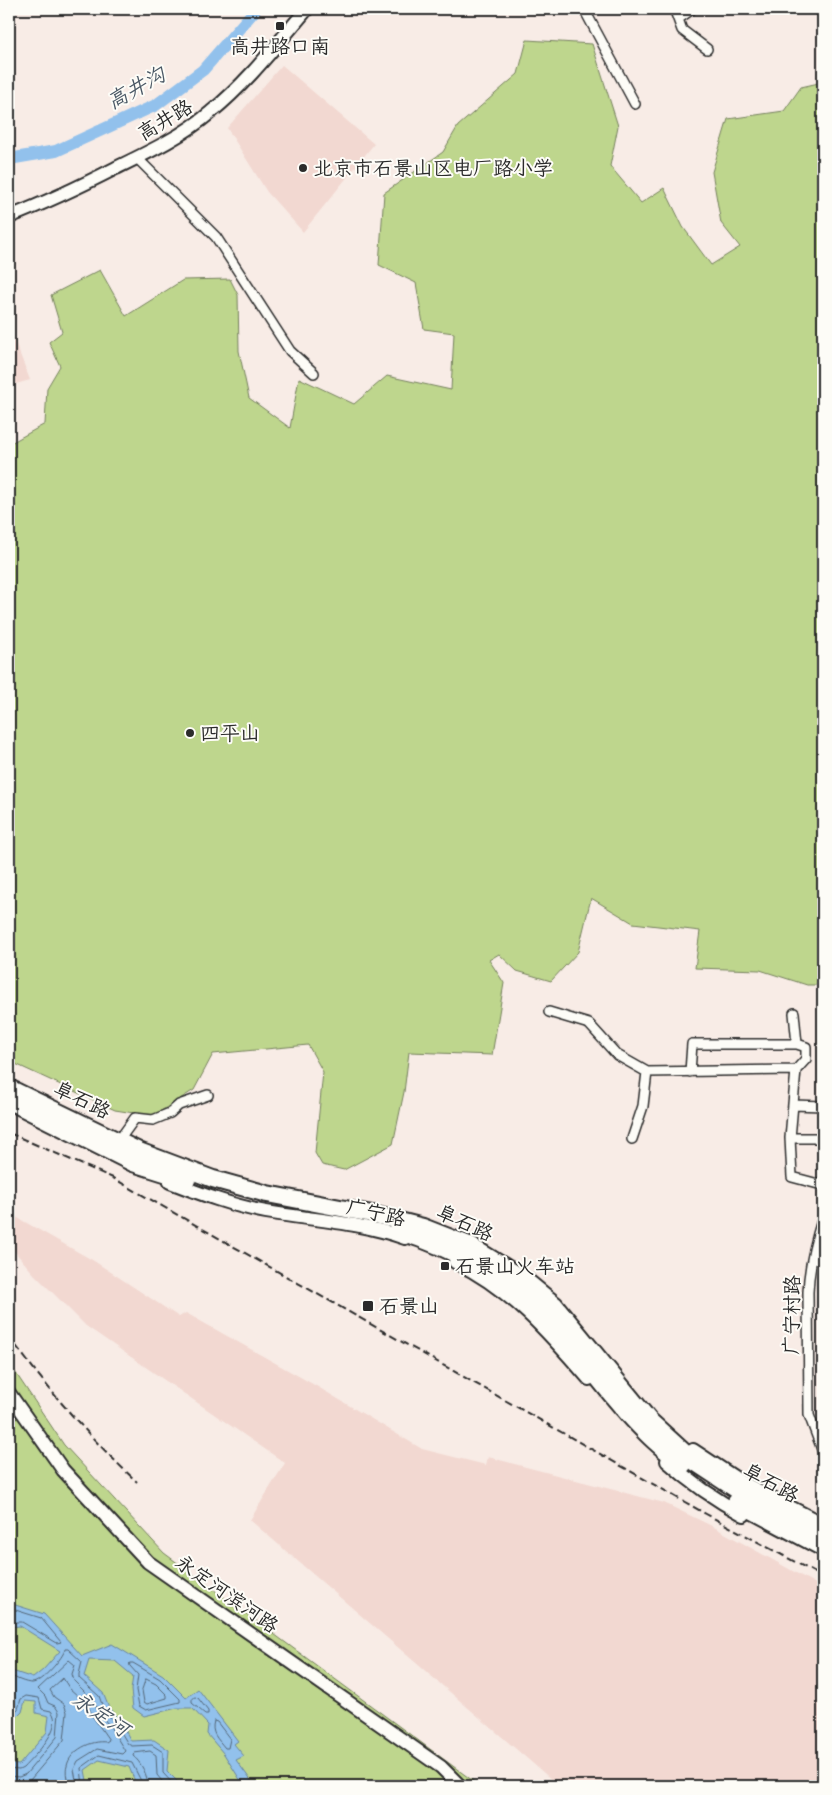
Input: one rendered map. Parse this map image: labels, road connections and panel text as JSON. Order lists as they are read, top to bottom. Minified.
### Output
{"streets":{"highway":["阜石路"],"street":["高井路","广宁路","广宁村路","永定河滨河路"]},"water":["高井沟","永定河"],"places":{"transit":["高井路口南","石景山火车站","石景山"],"other":["北京市石景山区电厂路小学","四平山"]}}
